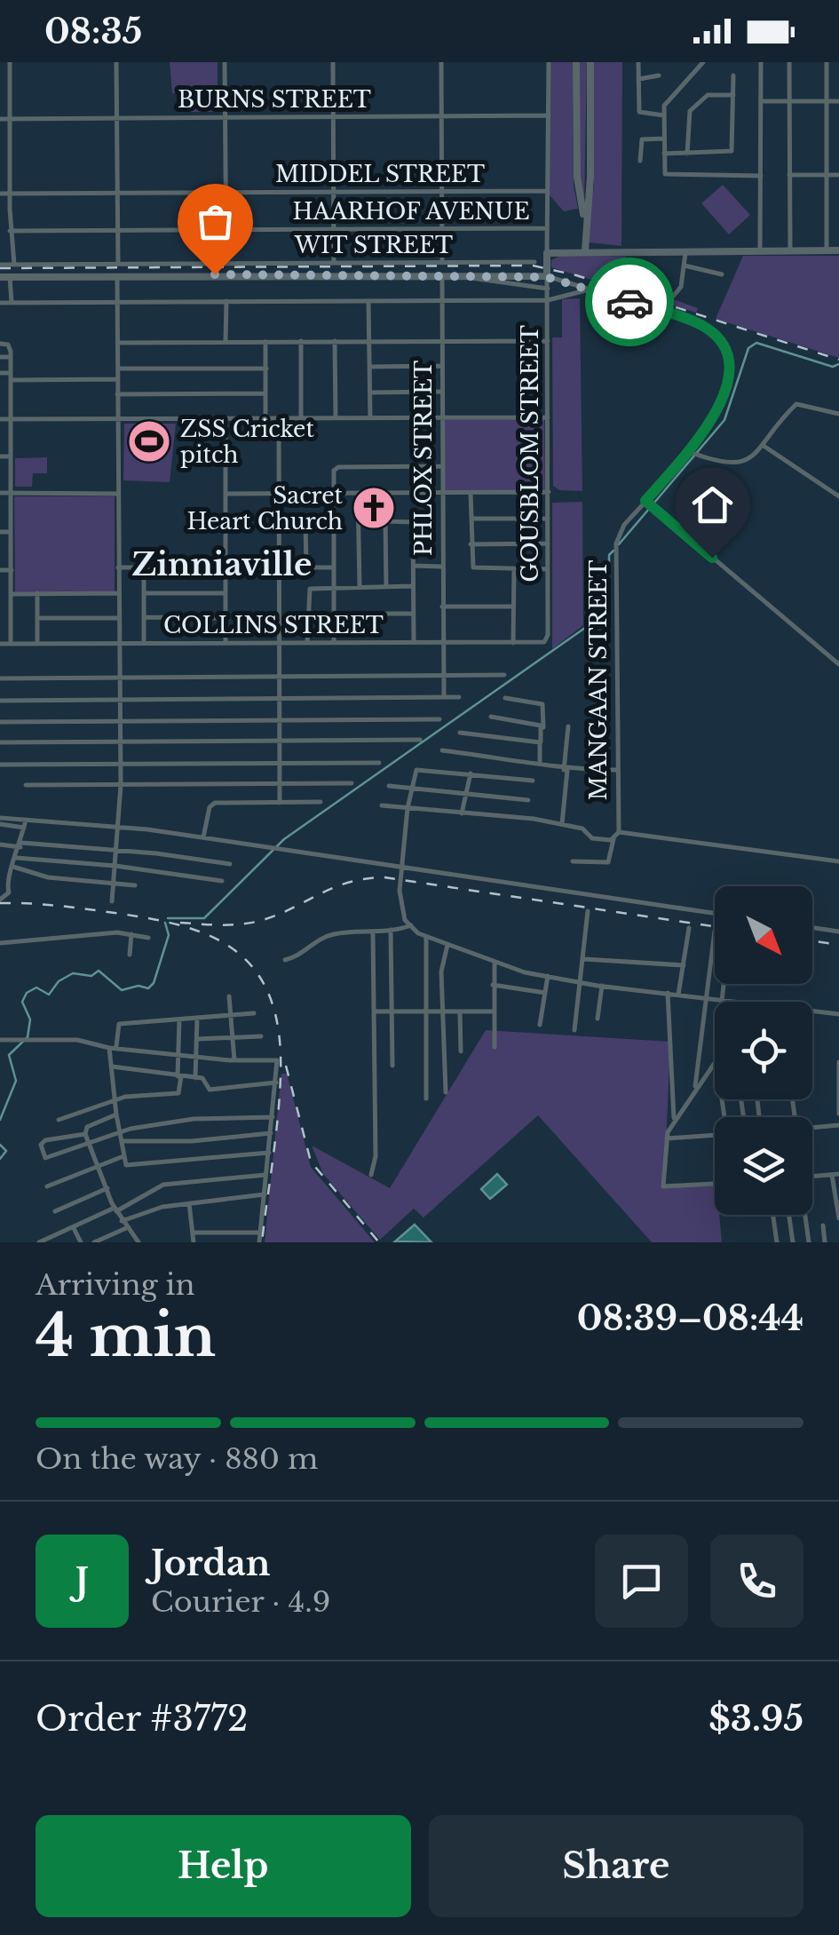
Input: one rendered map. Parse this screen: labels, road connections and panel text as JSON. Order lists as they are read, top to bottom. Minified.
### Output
{"streets":{"street":["BURNS STREET","MIDDEL STREET","HAARHOF AVENUE","WIT STREET","GOUSBLOM STREET","PHLOX STREET","COLLINS STREET","MANGAAN STREET"]},"crossings":[["WIT STREET","MANGAAN STREET"],["GOUSBLOM STREET","COLLINS STREET"],["GOUSBLOM STREET","MANGAAN STREET"],["PHLOX STREET","COLLINS STREET"],["PHLOX STREET","MANGAAN STREET"]],"districts":["Zinniaville"],"places":{"sports":["ZSS Cricket pitch"],"church":["Sacret Heart Church"]},"north":"bottom right","page":{"status":"08:35","heading":["4 min","Arriving in","08:39–08:44"],"panel":["Jordan","Courier · 4.9","Order #3772","$3.95"],"bar":"On the way · 880 m","round":"J","buttons":["Help","Share"]}}
